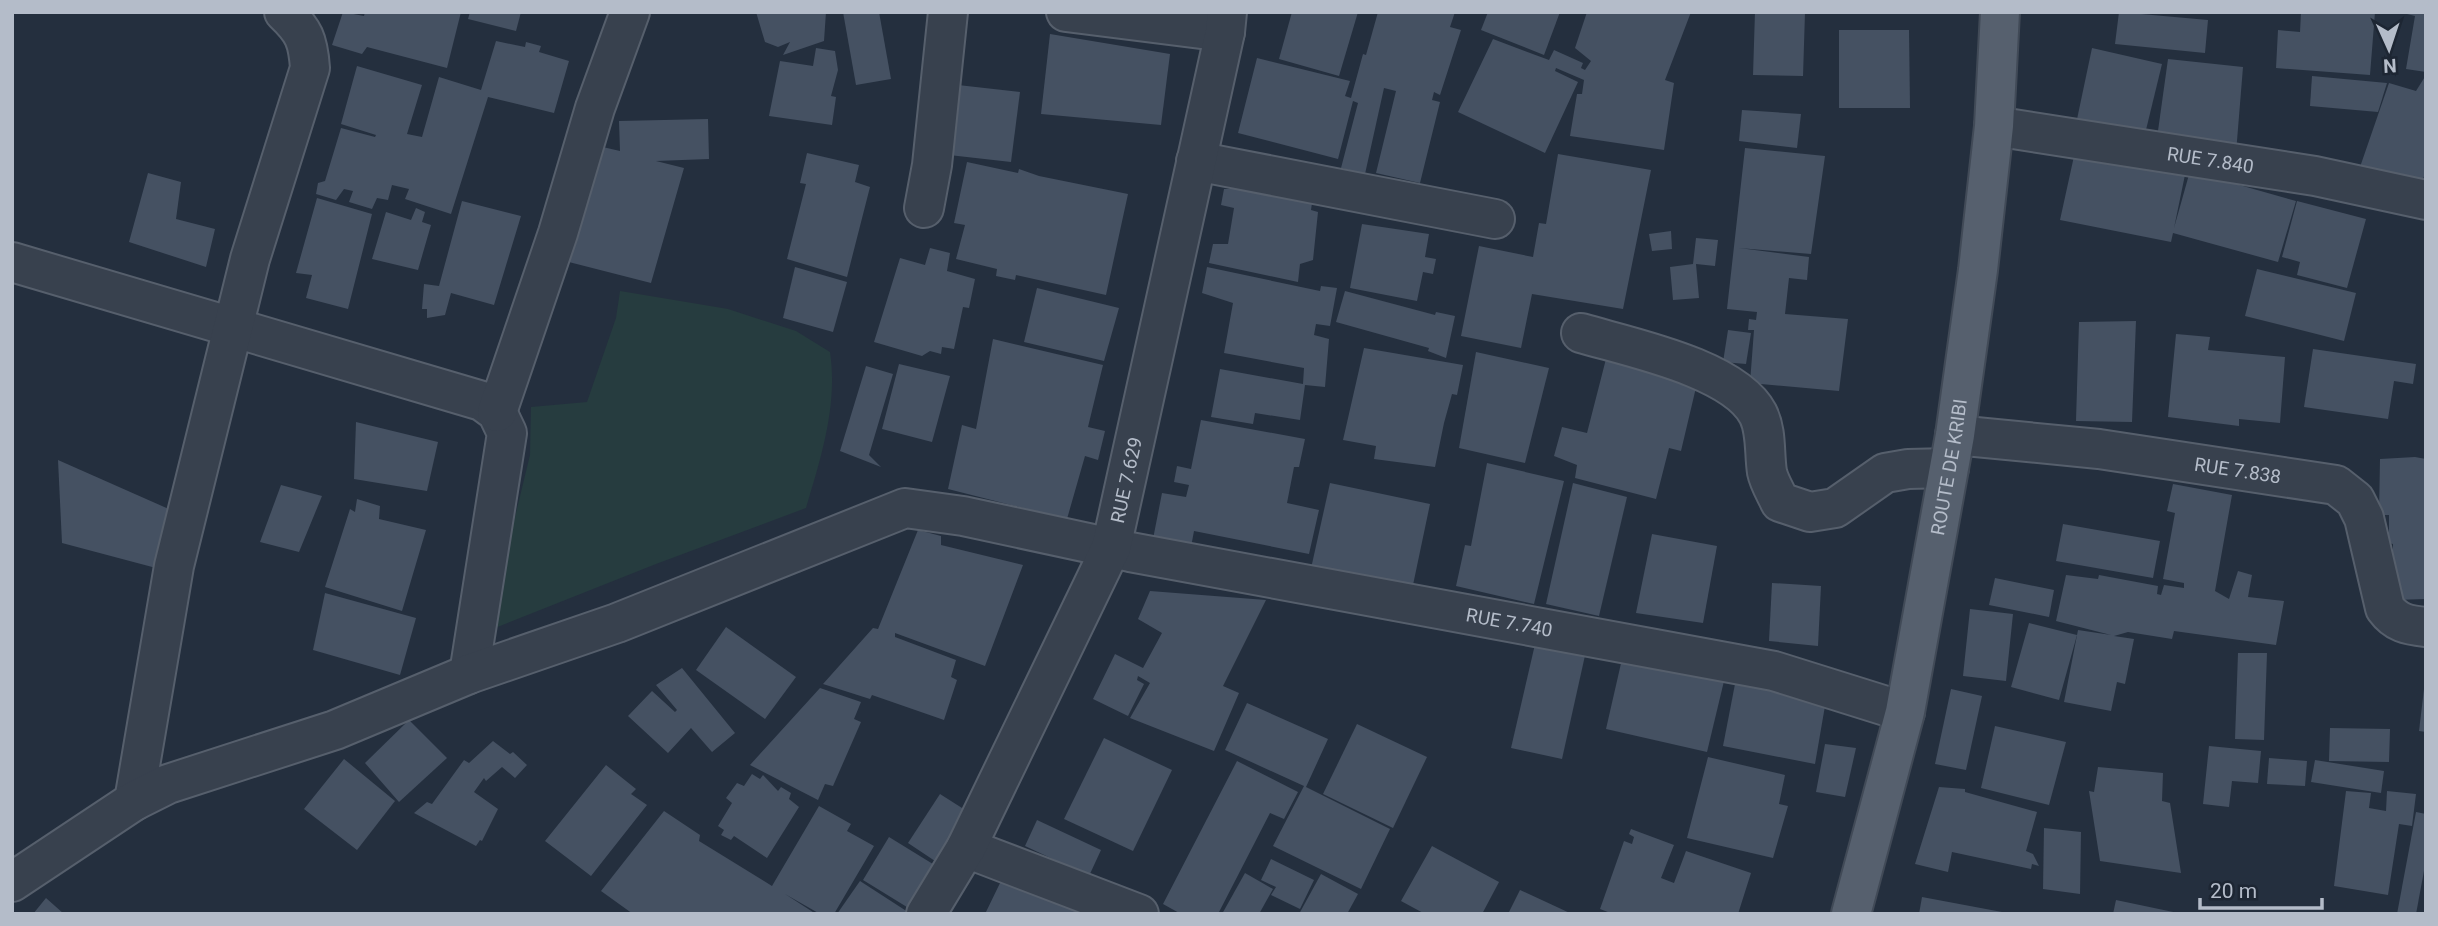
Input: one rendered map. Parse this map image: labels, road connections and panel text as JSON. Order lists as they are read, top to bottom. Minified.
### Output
{"streets":{"main road":["ROUTE DE KRIBI"],"street":["RUE 7.840","RUE 7.838","RUE 7.629","RUE 7.740"]},"crossings":[["RUE 7.840","ROUTE DE KRIBI"],["ROUTE DE KRIBI","RUE 7.838"],["ROUTE DE KRIBI","RUE 7.740"],["RUE 7.629","RUE 7.740"]],"scale_bar":"20 m","north":"bottom"}
